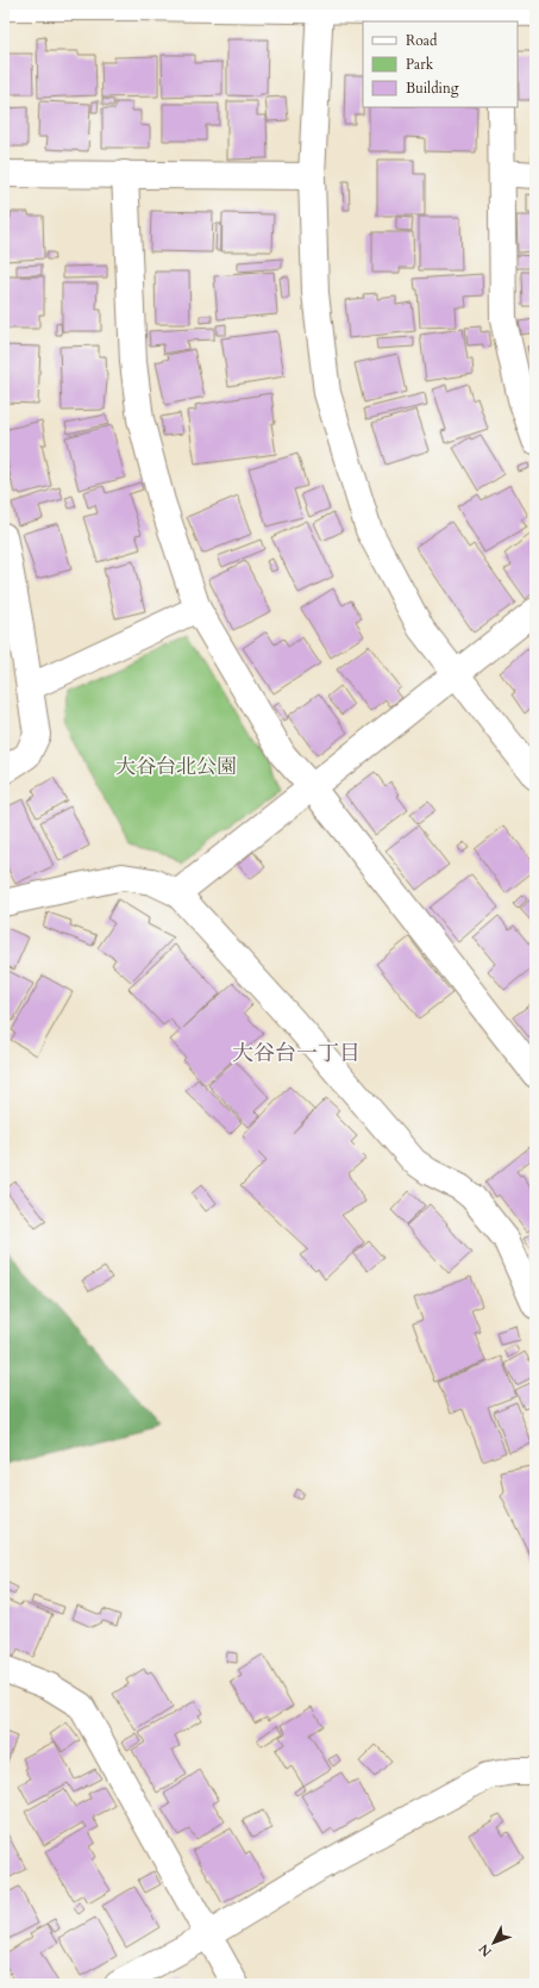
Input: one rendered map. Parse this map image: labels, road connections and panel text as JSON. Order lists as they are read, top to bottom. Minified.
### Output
{"districts":["大谷台一丁目"],"parks":["大谷台北公園"],"legend":["Road","Park","Building"],"north":"bottom left"}
